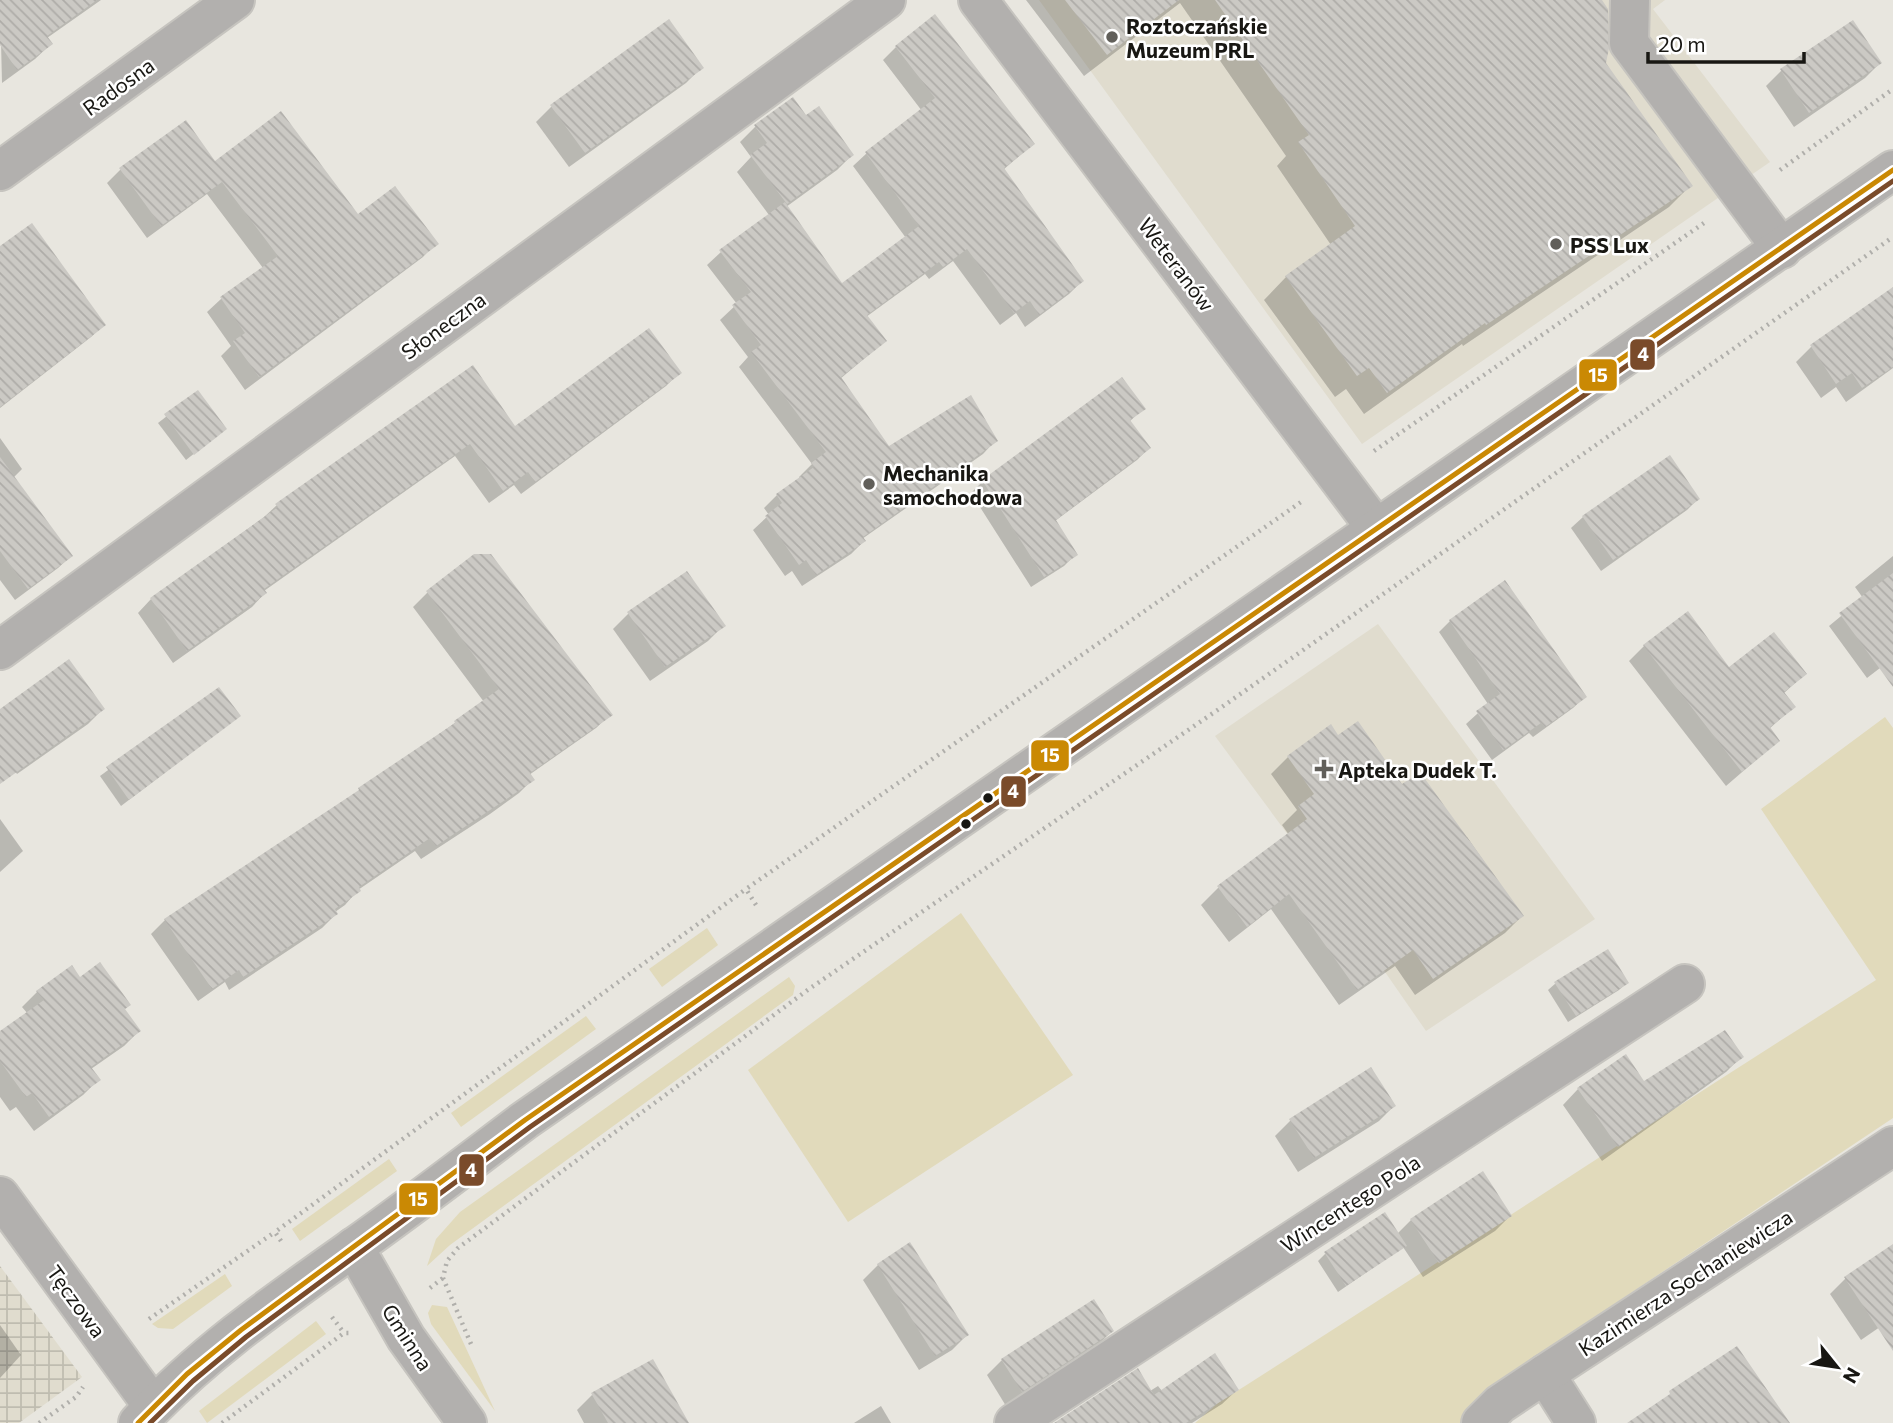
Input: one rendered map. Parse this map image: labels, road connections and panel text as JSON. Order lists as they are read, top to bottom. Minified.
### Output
{"streets":{"street":["Radosna","Weteranów","Słoneczna","Wincentego Pola","Kazimierza Sochaniewicza","Tęczowa","Gminna"]},"places":{"other":["Roztoczańskie Muzeum PRL","PSS Lux","Mechanika samochodowa"],"health":["Apteka Dudek T."]},"lines":["transit line 15","transit line 4"],"scale_bar":"20 m","north":"bottom right"}
